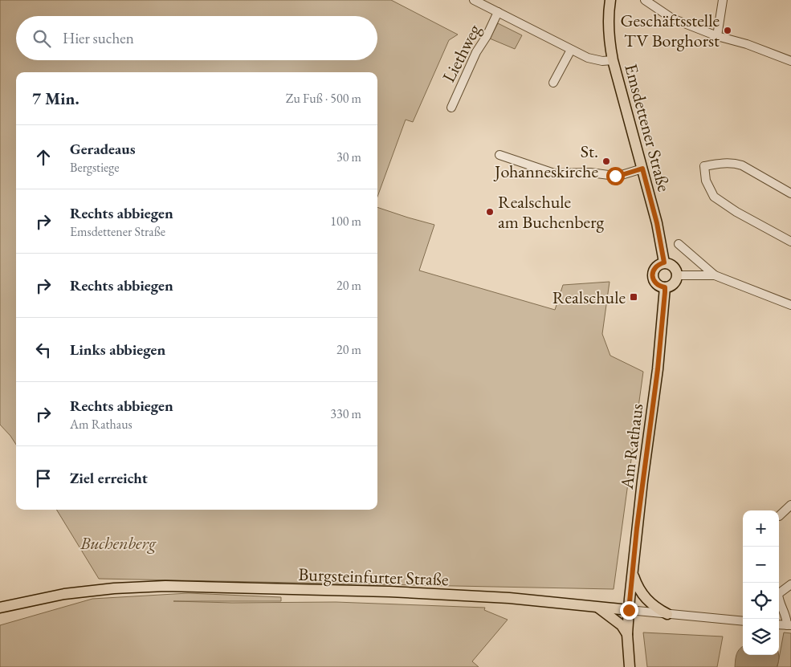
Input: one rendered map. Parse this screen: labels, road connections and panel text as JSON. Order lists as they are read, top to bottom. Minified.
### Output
{"streets":{"main road":["Emsdettener Straße","Am Rathaus","Burgsteinfurter Straße"],"street":["Liethweg"]},"crossings":[["Liethweg","Emsdettener Straße"],["Emsdettener Straße","Am Rathaus"],["Am Rathaus","Burgsteinfurter Straße"]],"parks":["Buchenberg"],"places":{"other":["Geschäftsstelle TV Borghorst","St. Johanneskirche","Realschule am Buchenberg"],"transit":["Realschule"]},"page":{"search":"Hier suchen","heading":["7 Min.","Zu Fuß · 500 m"],"list":[["Geradeaus","Bergstiege","30 m"],["Rechts abbiegen","Emsdettener Straße","100 m"],["Rechts abbiegen","20 m"],["Links abbiegen","20 m"],["Rechts abbiegen","Am Rathaus","330 m"],"Ziel erreicht"],"map_buttons":["+","−"]}}
